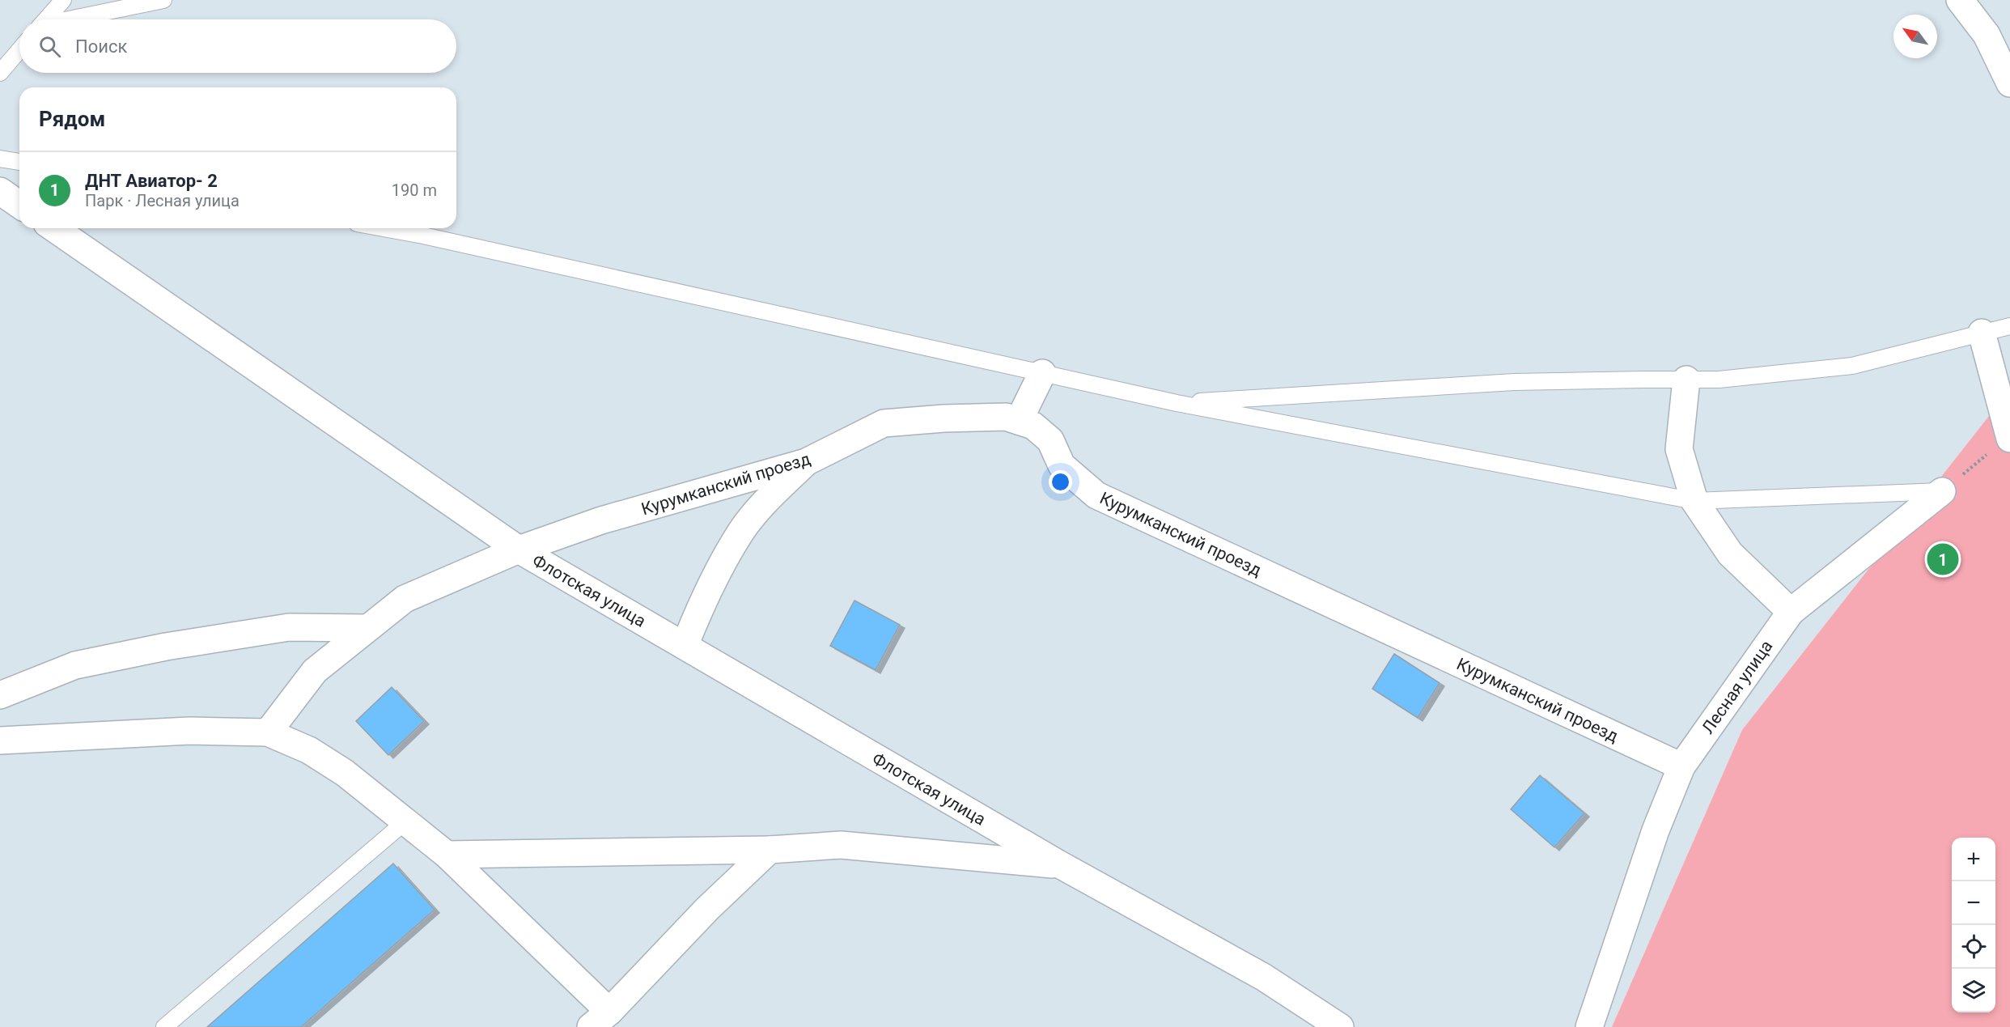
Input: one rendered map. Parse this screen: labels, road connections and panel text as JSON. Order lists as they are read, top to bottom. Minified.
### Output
{"streets":{"street":["Курумканский проезд","Флотская улица","Лесная улица"]},"crossings":[["Курумканский проезд","Флотская улица"],["Курумканский проезд","Лесная улица"]],"north":"top left","page":{"search":"Поиск","heading":"Рядом","list":[{"mark":"1","name":"ДНТ Авиатор- 2","note":"Парк · Лесная улица","value":"190 m"}],"pins":"1","map_buttons":["+","−"]}}
